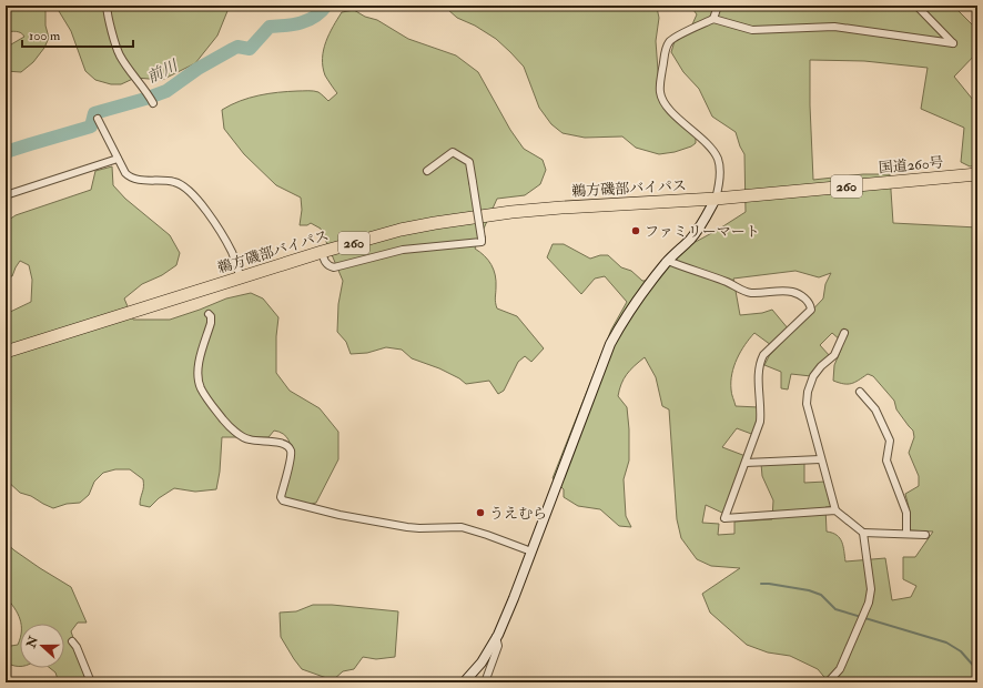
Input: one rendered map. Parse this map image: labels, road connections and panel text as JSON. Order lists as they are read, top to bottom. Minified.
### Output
{"streets":{"highway":["国道260号","260","鵜方磯部バイパス"]},"crossings":[["国道260号","鵜方磯部バイパス"]],"water":["前川"],"places":["ファミリーマート","うえむら"],"scale_bar":"100 m","north":"left"}
